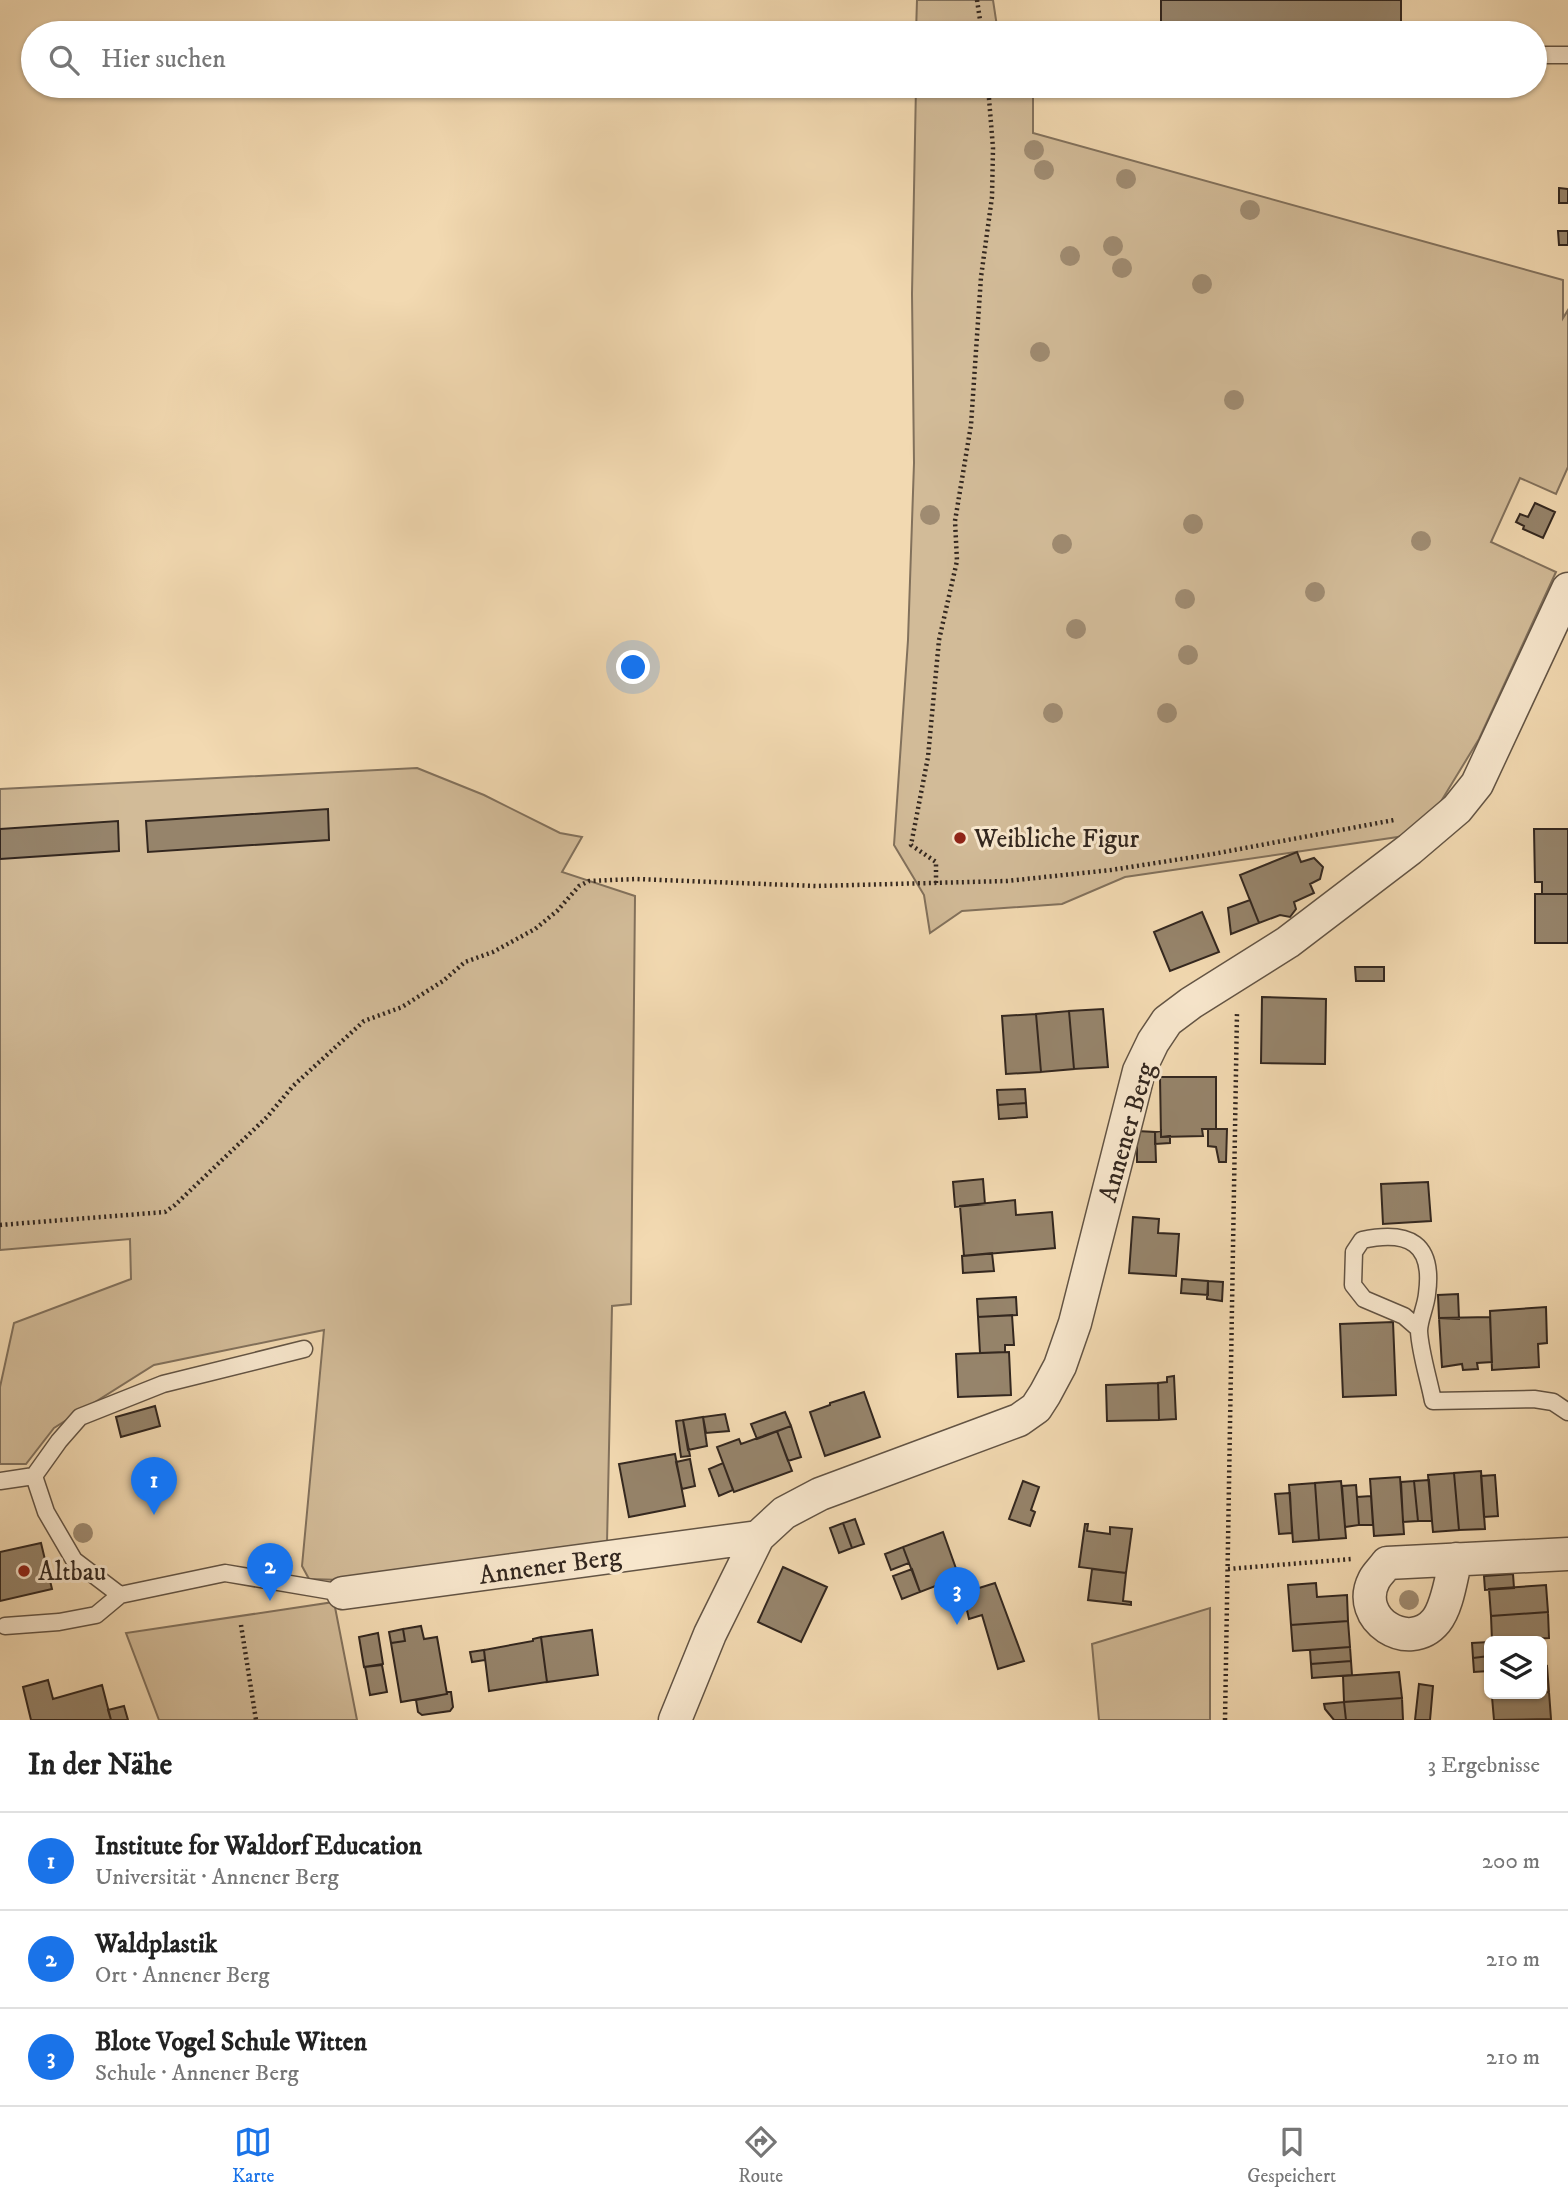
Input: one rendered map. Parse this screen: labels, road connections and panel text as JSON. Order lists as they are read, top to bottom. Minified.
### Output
{"streets":{"street":["Annener Berg"]},"places":["Weibliche Figur","Altbau"],"page":{"search":"Hier suchen","pins":["1","2","3"],"heading":["In der Nähe","3 Ergebnisse"],"list":[{"mark":"1","name":"Institute for Waldorf Education","note":"Universität · Annener Berg","value":"200 m"},{"mark":"2","name":"Waldplastik","note":"Ort · Annener Berg","value":"210 m"},{"mark":"3","name":"Blote Vogel Schule Witten","note":"Schule · Annener Berg","value":"210 m"}],"nav":["Karte","Route","Gespeichert"]}}
